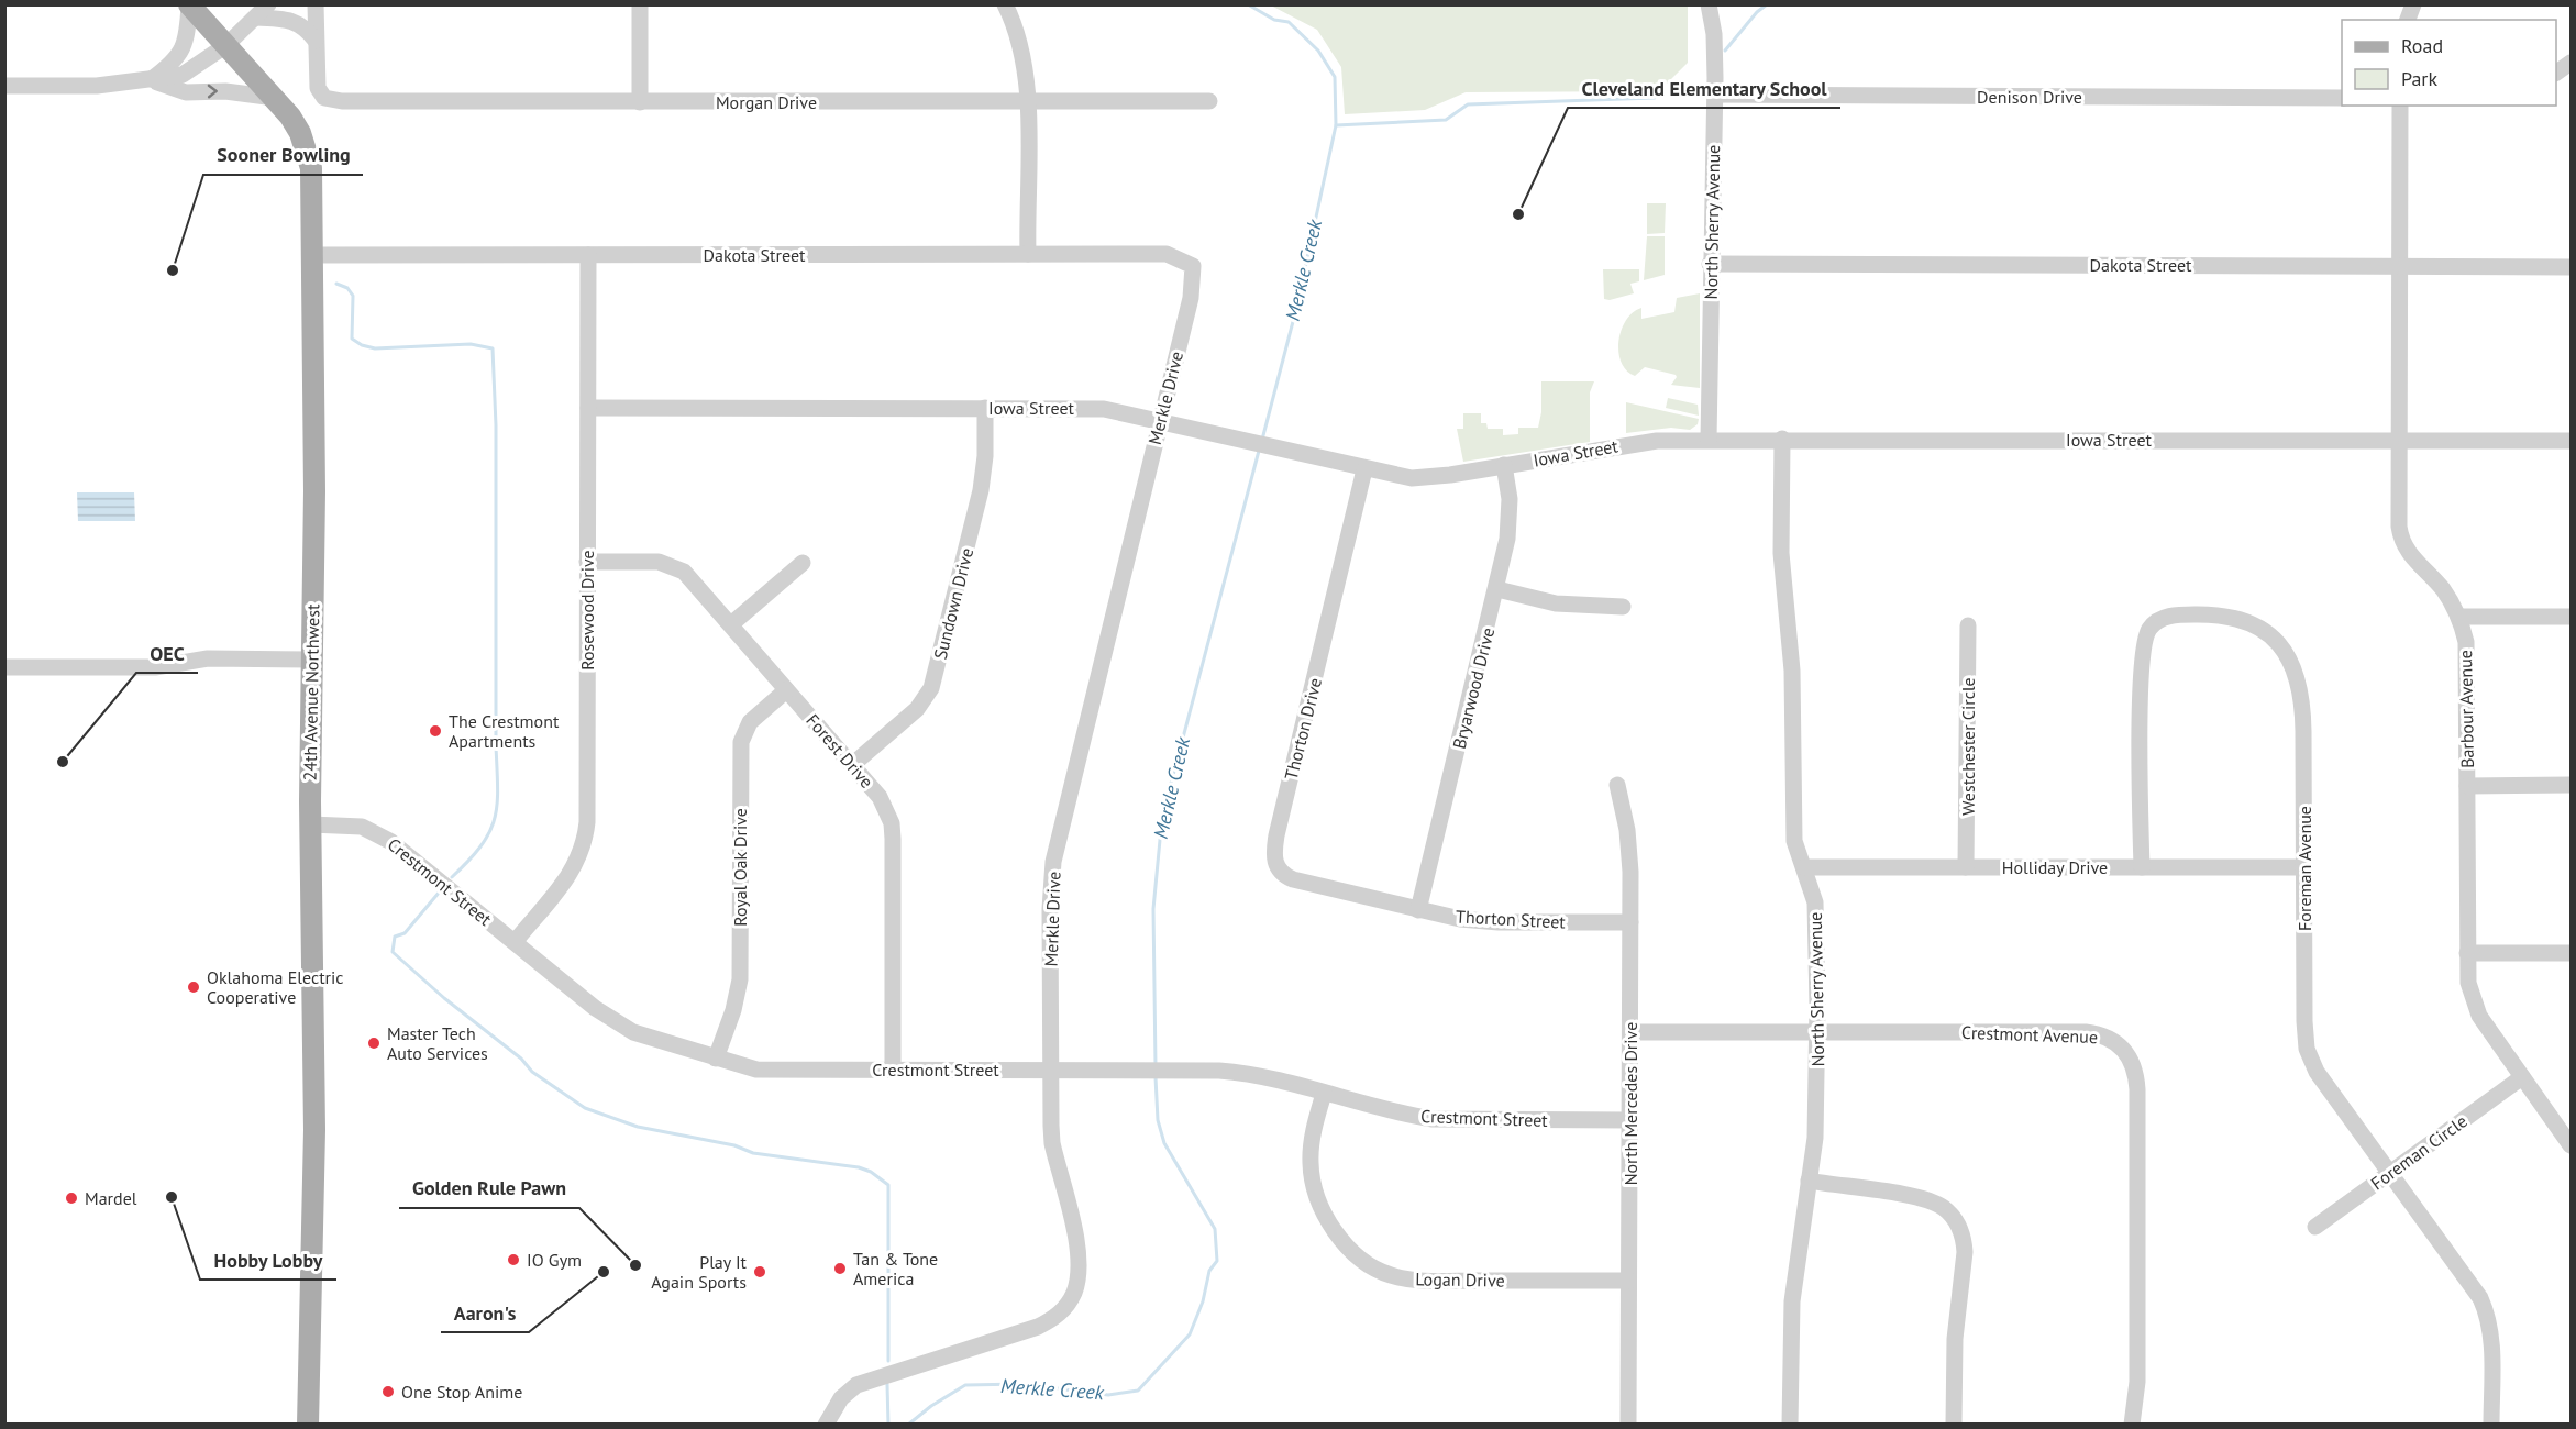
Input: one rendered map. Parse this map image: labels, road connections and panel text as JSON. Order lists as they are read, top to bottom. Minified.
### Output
{"streets":{"main road":["24th Avenue Northwest"],"street":["Denison Drive","Morgan Drive","North Sherry Avenue","Dakota Street","Merkle Drive","Iowa Street","Sundown Drive","Rosewood Drive","Bryarwood Drive","Barbour Avenue","Thorton Drive","Westchester Circle","Forest Drive","Royal Oak Drive","Holliday Drive","Foreman Avenue","Crestmont Street","Thorton Street","Crestmont Avenue","North Mercedes Drive","Foreman Circle","Logan Drive"]},"crossings":[["Denison Drive","North Sherry Avenue"],["North Sherry Avenue","Dakota Street"],["North Sherry Avenue","Iowa Street"],["North Sherry Avenue","Holliday Drive"],["North Sherry Avenue","Crestmont Avenue"],["Dakota Street","Merkle Drive"],["Dakota Street","Rosewood Drive"],["Dakota Street","24th Avenue Northwest"],["Dakota Street","Barbour Avenue"],["Merkle Drive","Iowa Street"],["Merkle Drive","Crestmont Street"],["Iowa Street","Sundown Drive"],["Iowa Street","Rosewood Drive"],["Iowa Street","Bryarwood Drive"],["Iowa Street","Barbour Avenue"],["Iowa Street","Thorton Drive"],["Sundown Drive","Forest Drive"],["Rosewood Drive","Forest Drive"],["Rosewood Drive","Crestmont Street"],["Bryarwood Drive","Thorton Street"],["24th Avenue Northwest","Crestmont Street"],["Barbour Avenue","Foreman Circle"],["Thorton Drive","Thorton Street"],["Westchester Circle","Holliday Drive"],["Forest Drive","Royal Oak Drive"],["Forest Drive","Crestmont Street"],["Royal Oak Drive","Crestmont Street"],["Holliday Drive","Foreman Avenue"],["Foreman Avenue","Foreman Circle"],["Crestmont Street","North Mercedes Drive"],["Crestmont Street","Logan Drive"],["Thorton Street","North Mercedes Drive"],["Crestmont Avenue","North Mercedes Drive"],["North Mercedes Drive","Logan Drive"]],"water":["Merkle Creek"],"places":["Cleveland Elementary School","Sooner Bowling","The Crestmont Apartments","OEC","Oklahoma Electric Cooperative","Master Tech Auto Services","Hobby Lobby","Mardel","IO Gym","Golden Rule Pawn","Tan & Tone America","Aaron's","Play It Again Sports","One Stop Anime"],"legend":["Road","Park"]}
